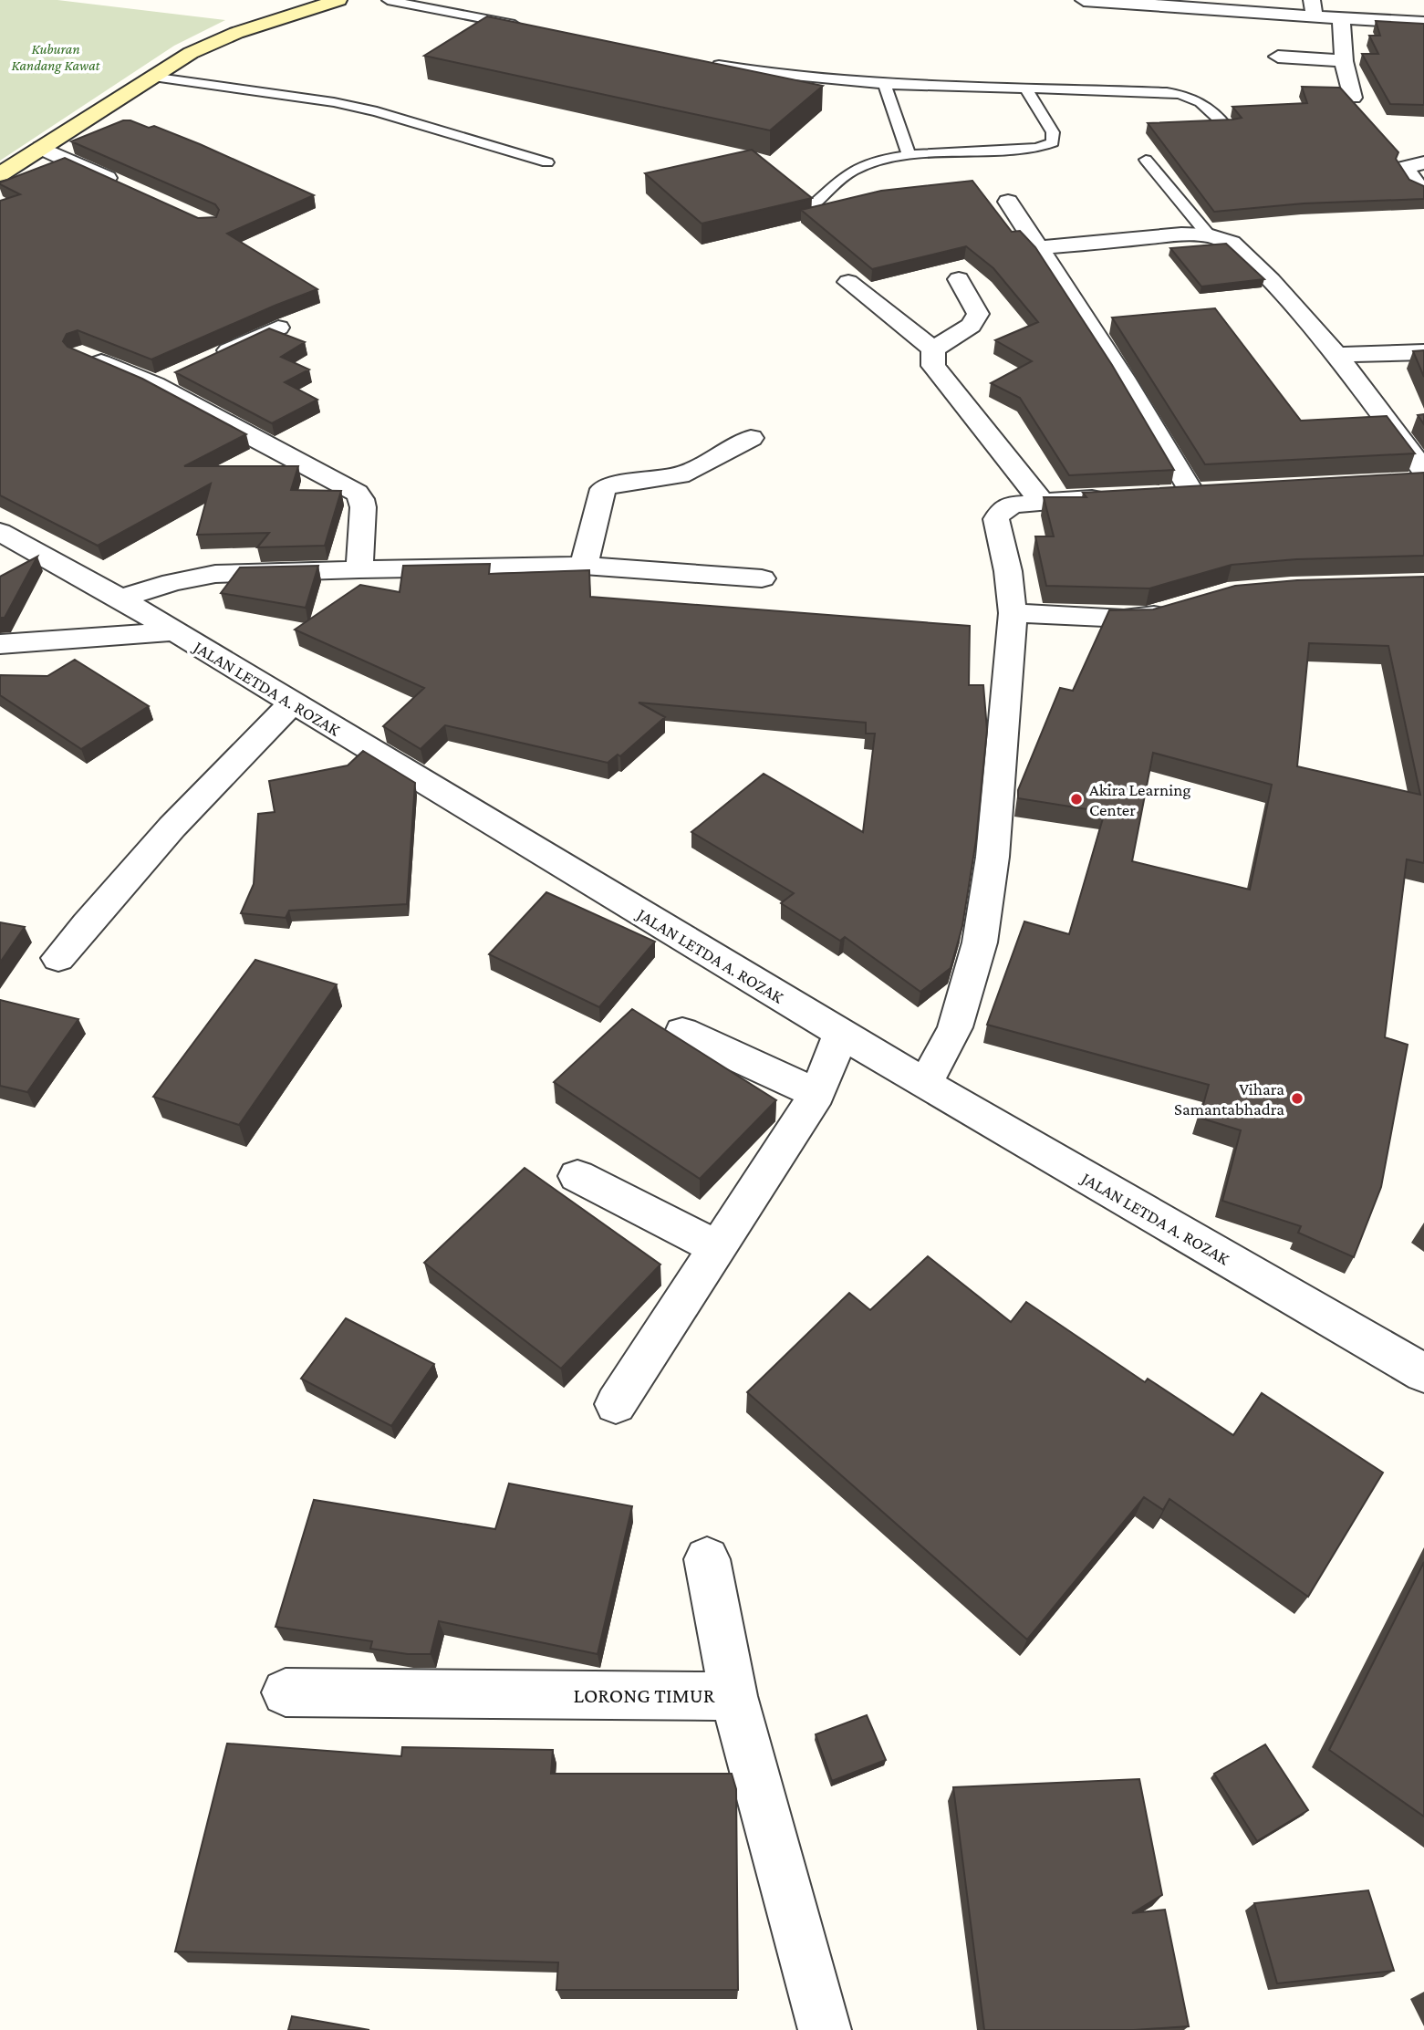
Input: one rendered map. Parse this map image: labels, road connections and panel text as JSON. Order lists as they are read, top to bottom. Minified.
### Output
{"streets":{"street":["JALAN LETDA A. ROZAK","LORONG TIMUR"]},"parks":["Kuburan Kandang Kawat"],"places":["Akira Learning Center","Vihara Samantabhadra"]}
